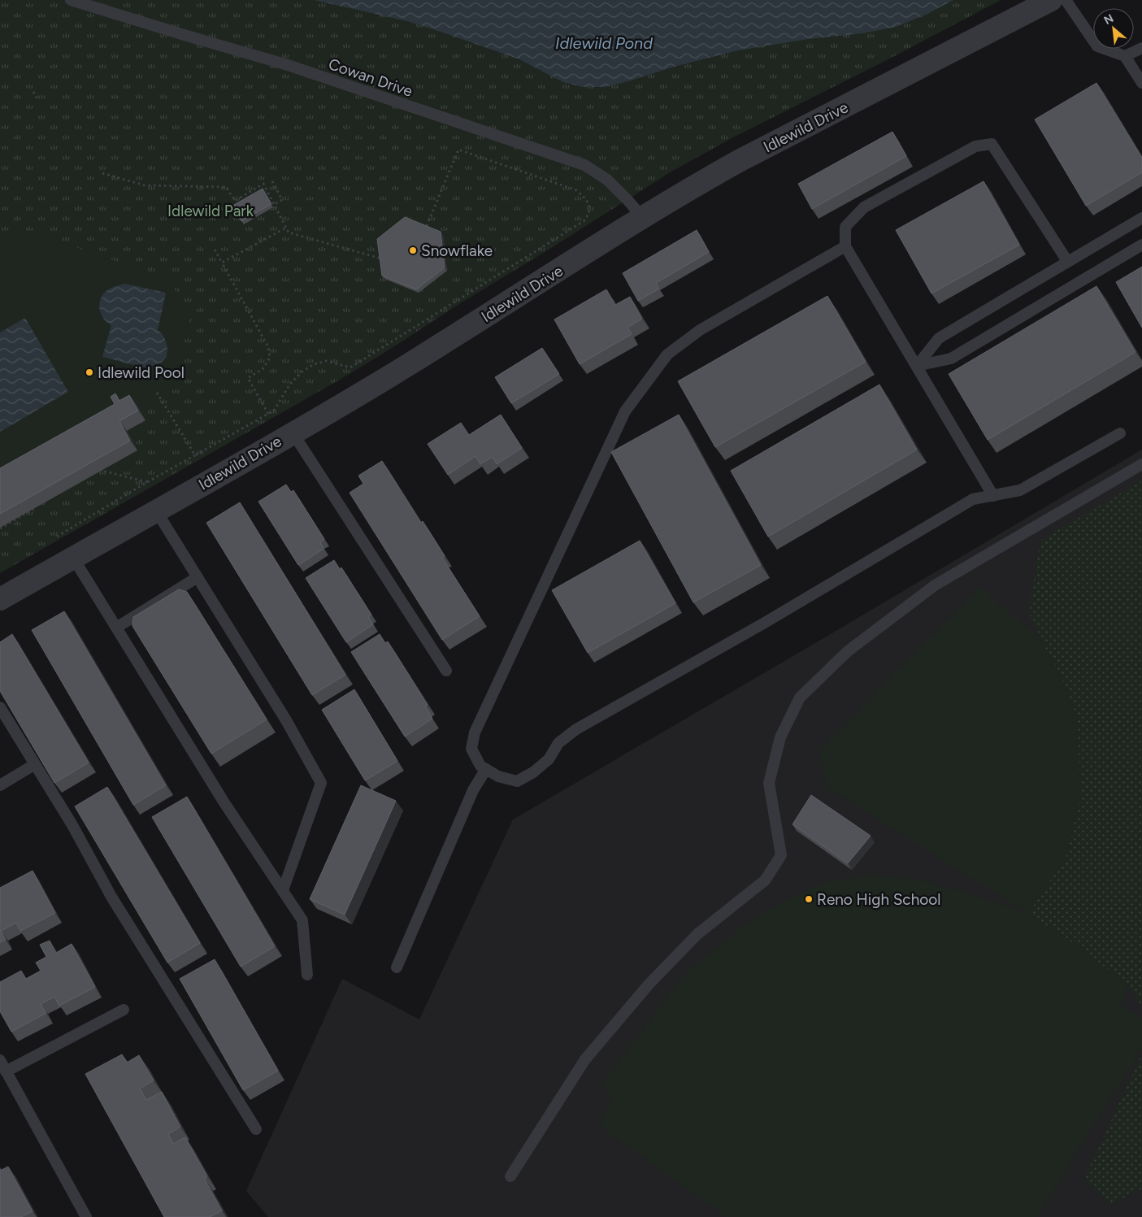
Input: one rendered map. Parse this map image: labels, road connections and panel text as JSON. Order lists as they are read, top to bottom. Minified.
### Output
{"streets":{"street":["Idlewild Drive"],"lane":["Cowan Drive"]},"crossings":[["Cowan Drive","Idlewild Drive"]],"water":["Idlewild Pond"],"parks":["Idlewild Park"],"places":["Snowflake","Idlewild Pool","Reno High School"],"north":"top left"}
